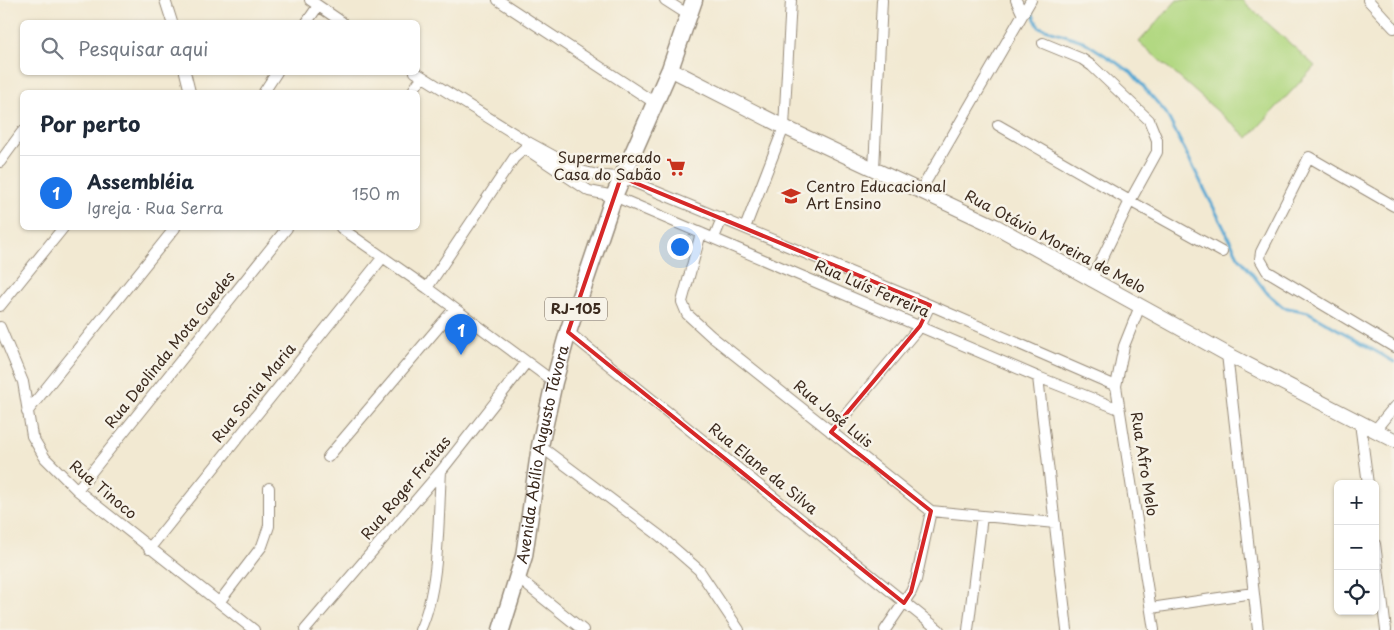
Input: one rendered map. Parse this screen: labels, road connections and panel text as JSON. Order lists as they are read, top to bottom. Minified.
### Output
{"streets":{"main road":["RJ-105","Avenida Abílio Augusto Távora"],"street":["Rua Otávio Moreira de Melo","Rua Luís Ferreira","Rua Deolinda Mota Guedes","Rua Sonia Maria","Rua José Luis","Rua Afro Melo","Rua Elane da Silva","Rua Roger Freitas","Rua Tinoco"]},"crossings":[["Rua Otávio Moreira de Melo","Avenida Abílio Augusto Távora"],["Rua Otávio Moreira de Melo","Rua Afro Melo"],["Rua Luís Ferreira","Rua José Luis"],["Rua Luís Ferreira","Avenida Abílio Augusto Távora"],["Rua Luís Ferreira","Rua Afro Melo"],["Rua Deolinda Mota Guedes","Rua Tinoco"],["Rua Sonia Maria","Rua Tinoco"],["Avenida Abílio Augusto Távora","Rua Elane da Silva"]],"places":{"supermarket":["Supermercado Casa do Sabão"],"school or university":["Centro Educacional Art Ensino"]},"page":{"search":"Pesquisar aqui","heading":"Por perto","list":[{"mark":"1","name":"Assembléia","note":"Igreja · Rua Serra","value":"150 m"}],"pins":"1","map_buttons":["+","−"]}}
